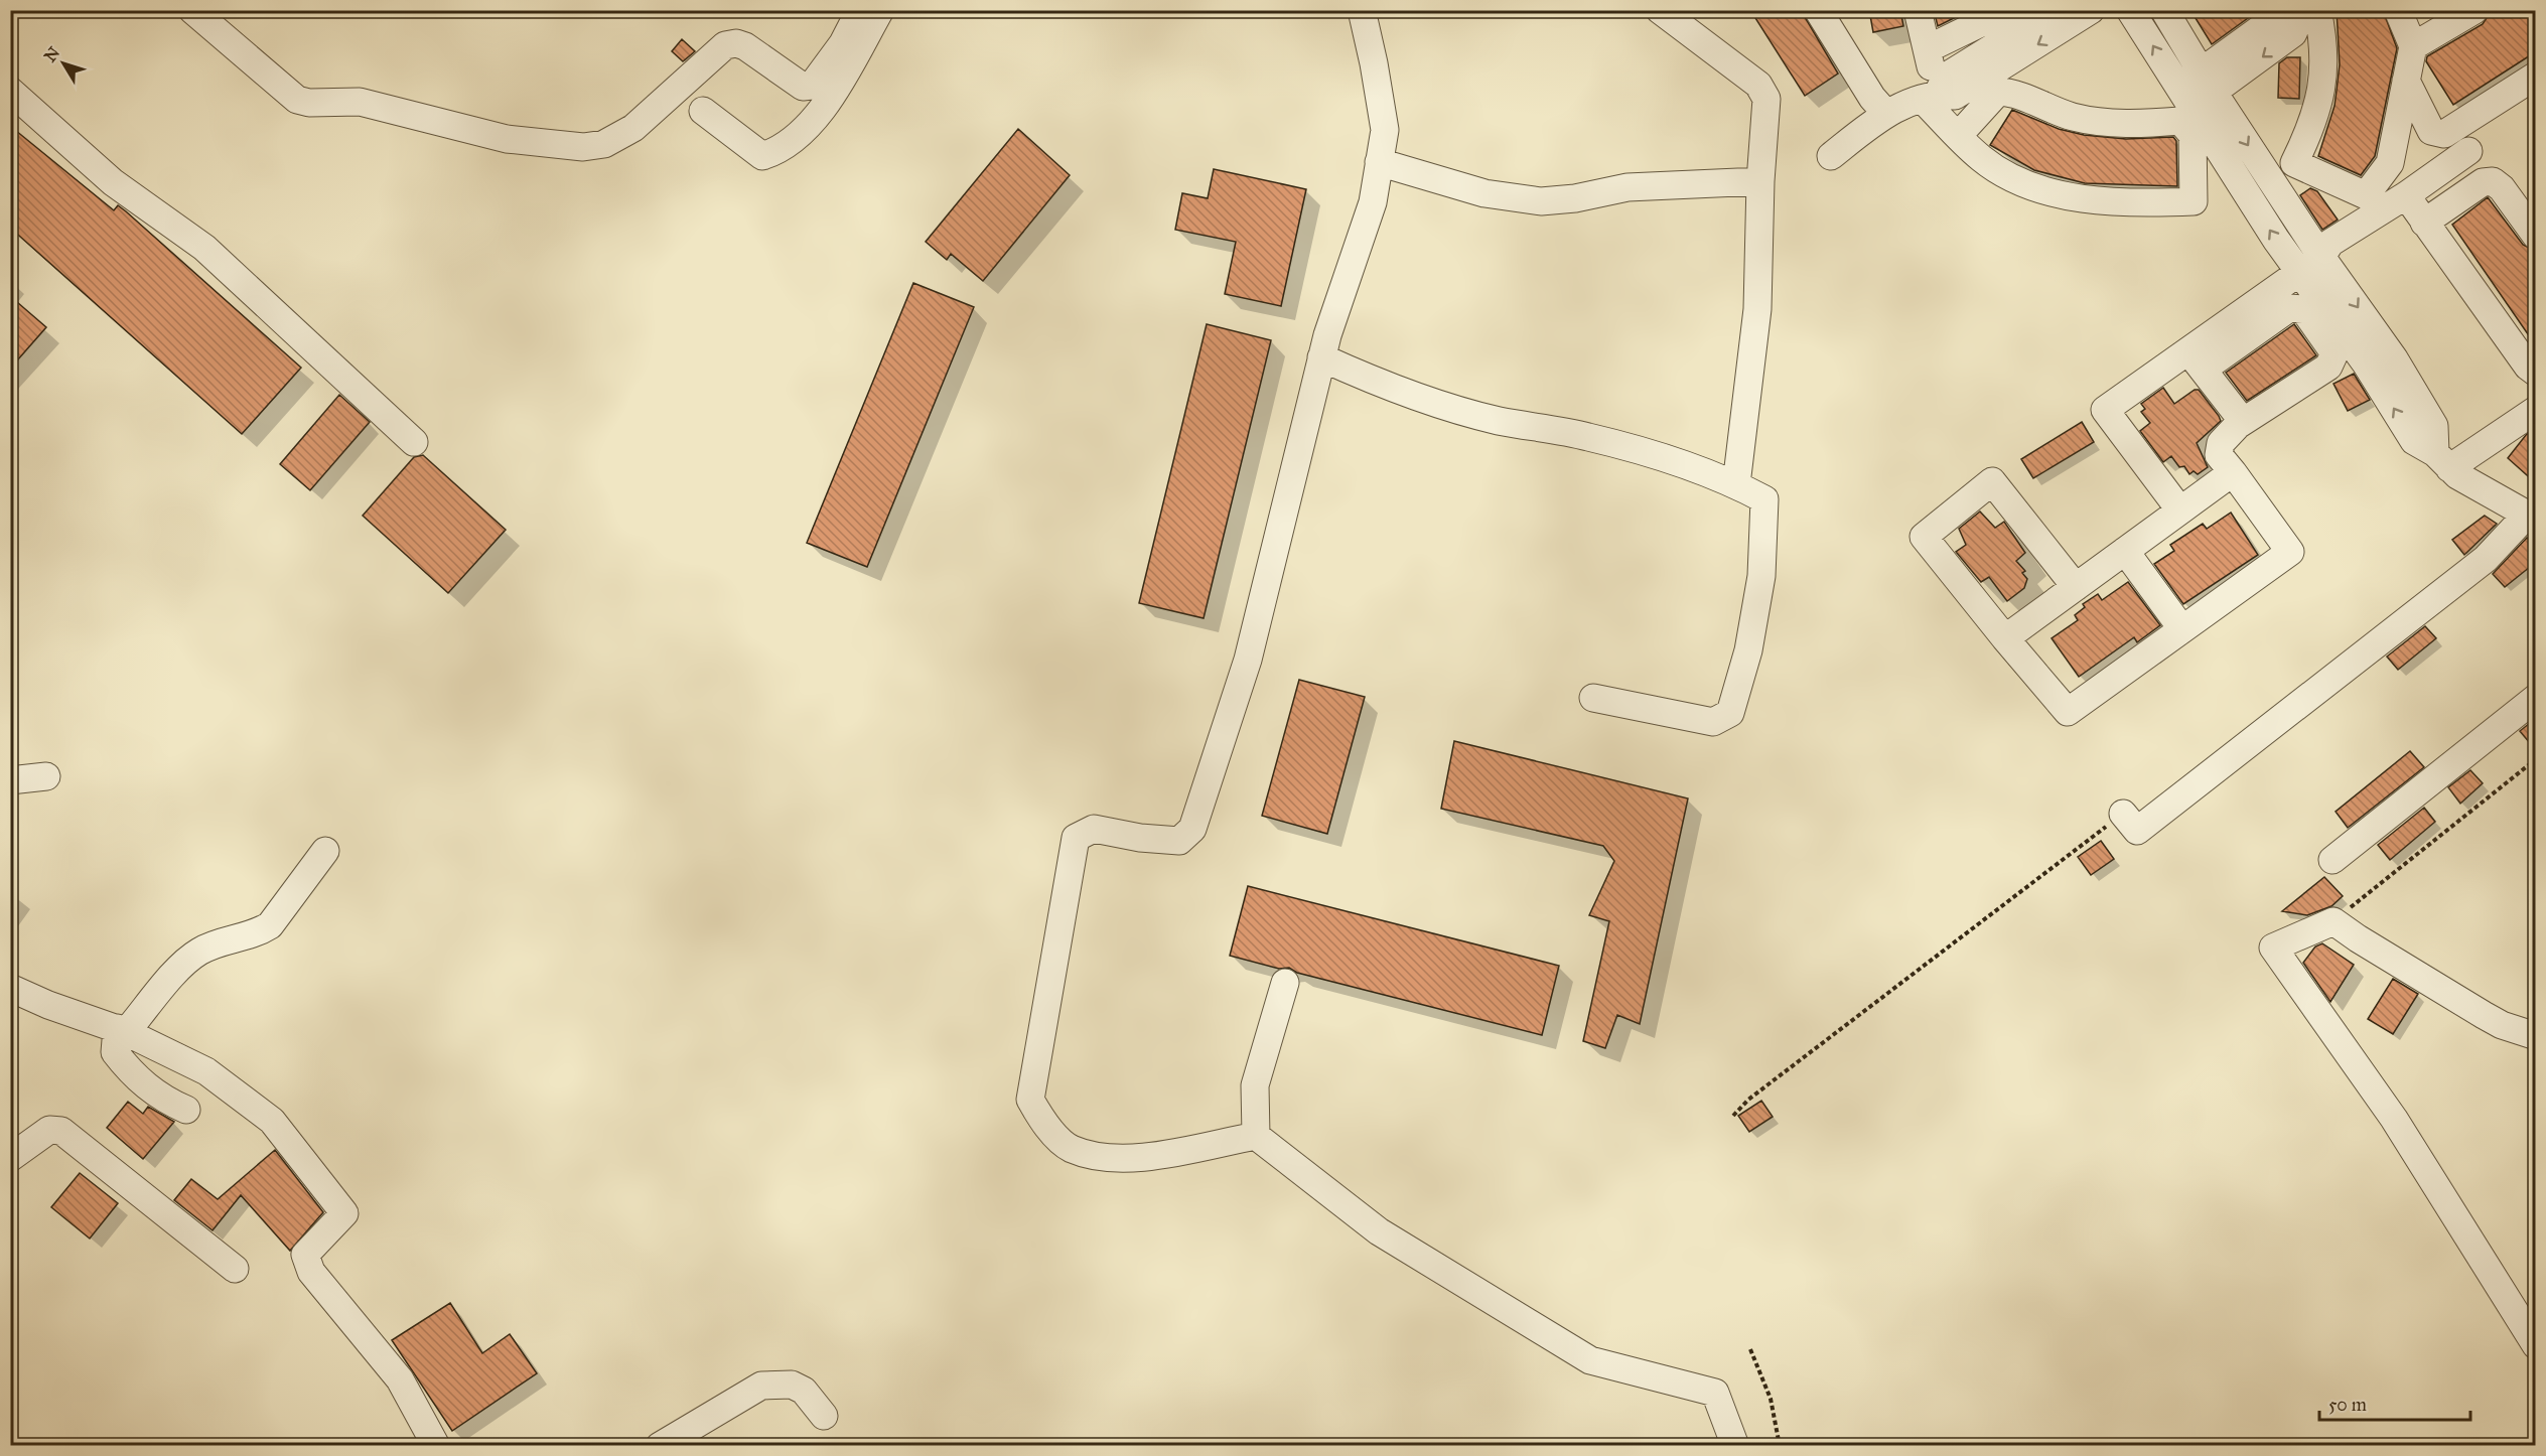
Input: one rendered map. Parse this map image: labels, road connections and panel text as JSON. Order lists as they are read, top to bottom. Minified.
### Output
{"scale_bar":"50 m","north":"top left"}
